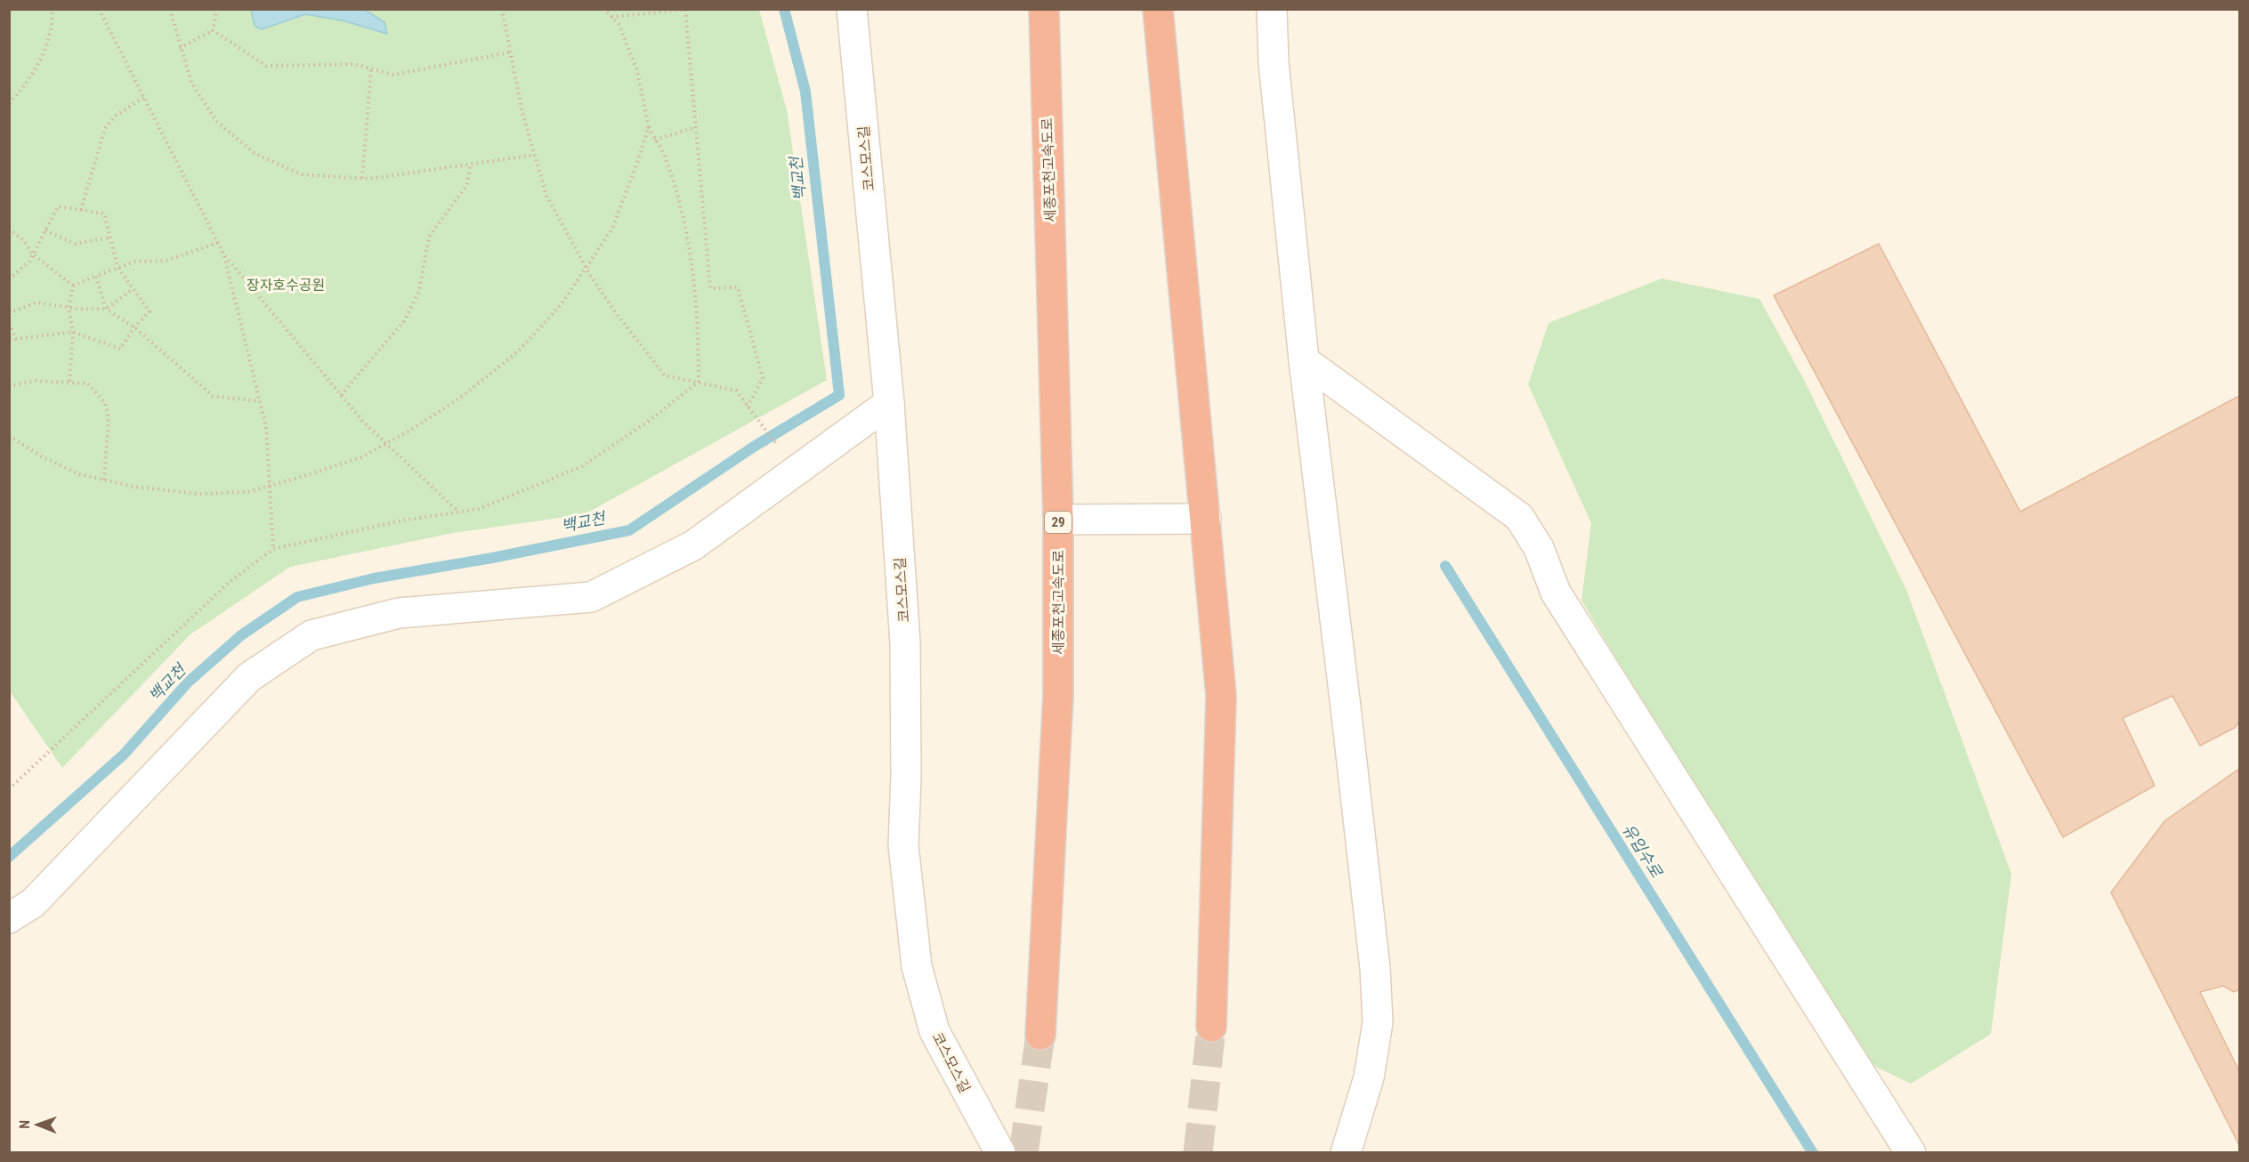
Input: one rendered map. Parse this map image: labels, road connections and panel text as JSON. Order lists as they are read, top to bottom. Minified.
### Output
{"streets":{"highway":["세종포천고속도로","29"],"street":["코스모스길"]},"water":["백교천","유입수로"],"parks":["장자호수공원"],"north":"left"}
